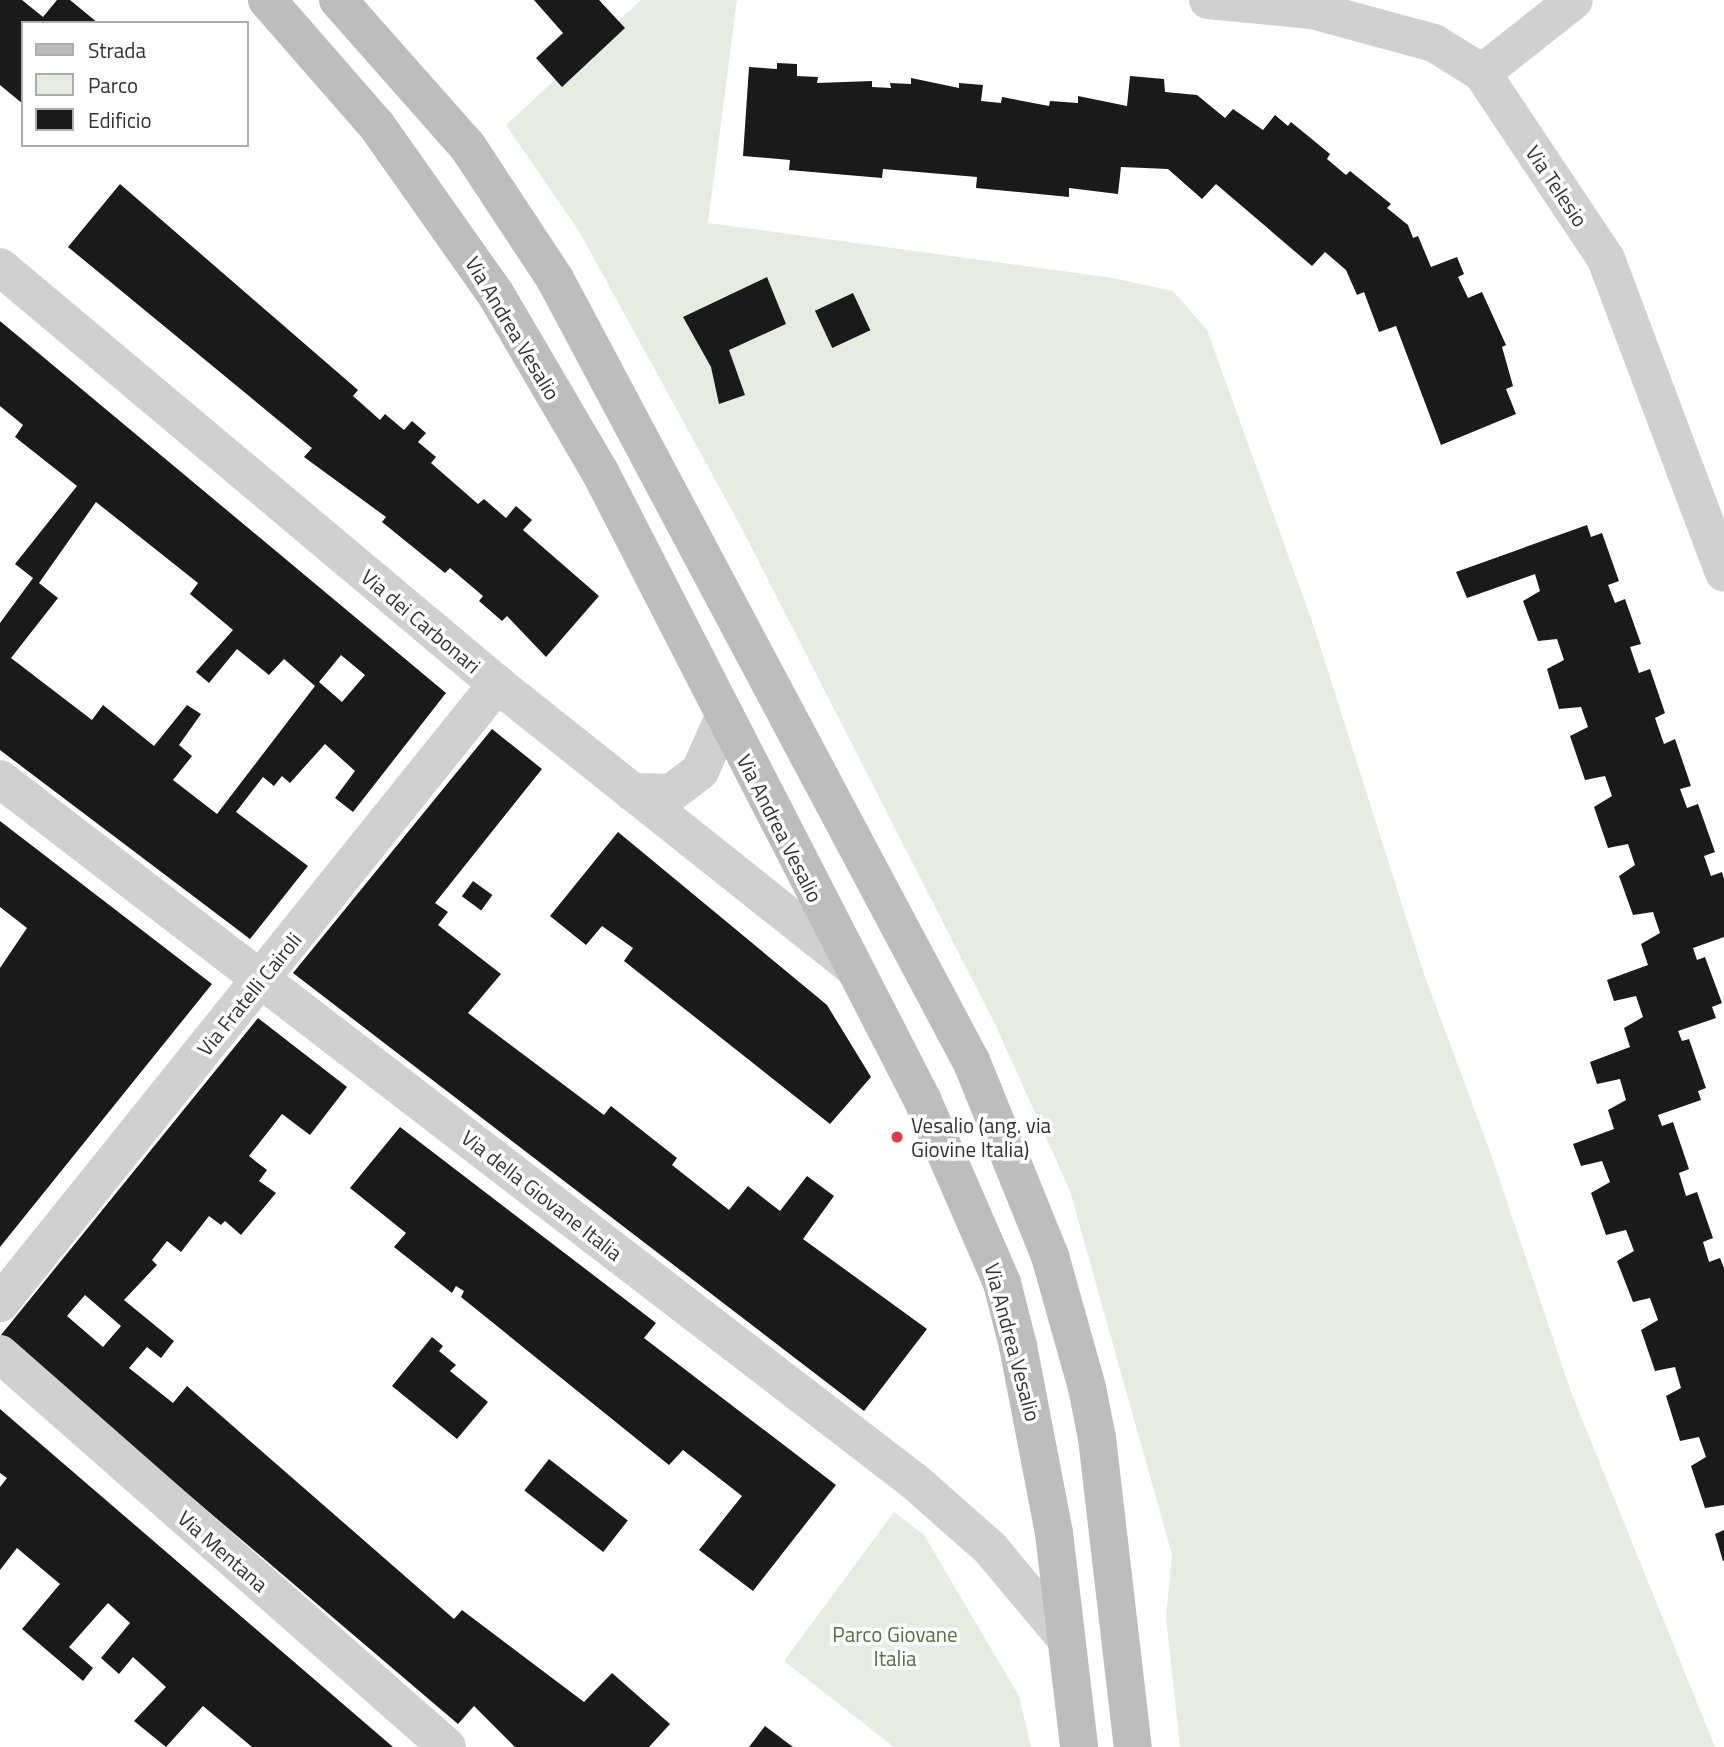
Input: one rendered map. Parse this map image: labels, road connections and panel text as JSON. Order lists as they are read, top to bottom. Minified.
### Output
{"streets":{"main road":["Via Andrea Vesalio"],"street":["Via Telesio","Via dei Carbonari","Via Fratelli Cairoli","Via della Giovane Italia","Via Mentana"]},"crossings":[["Via Andrea Vesalio","Via dei Carbonari"],["Via Andrea Vesalio","Via della Giovane Italia"],["Via dei Carbonari","Via Fratelli Cairoli"],["Via Fratelli Cairoli","Via della Giovane Italia"]],"parks":["Parco Giovane Italia"],"places":["Vesalio (ang. via Giovine Italia)"],"legend":["Strada","Parco","Edificio"]}
